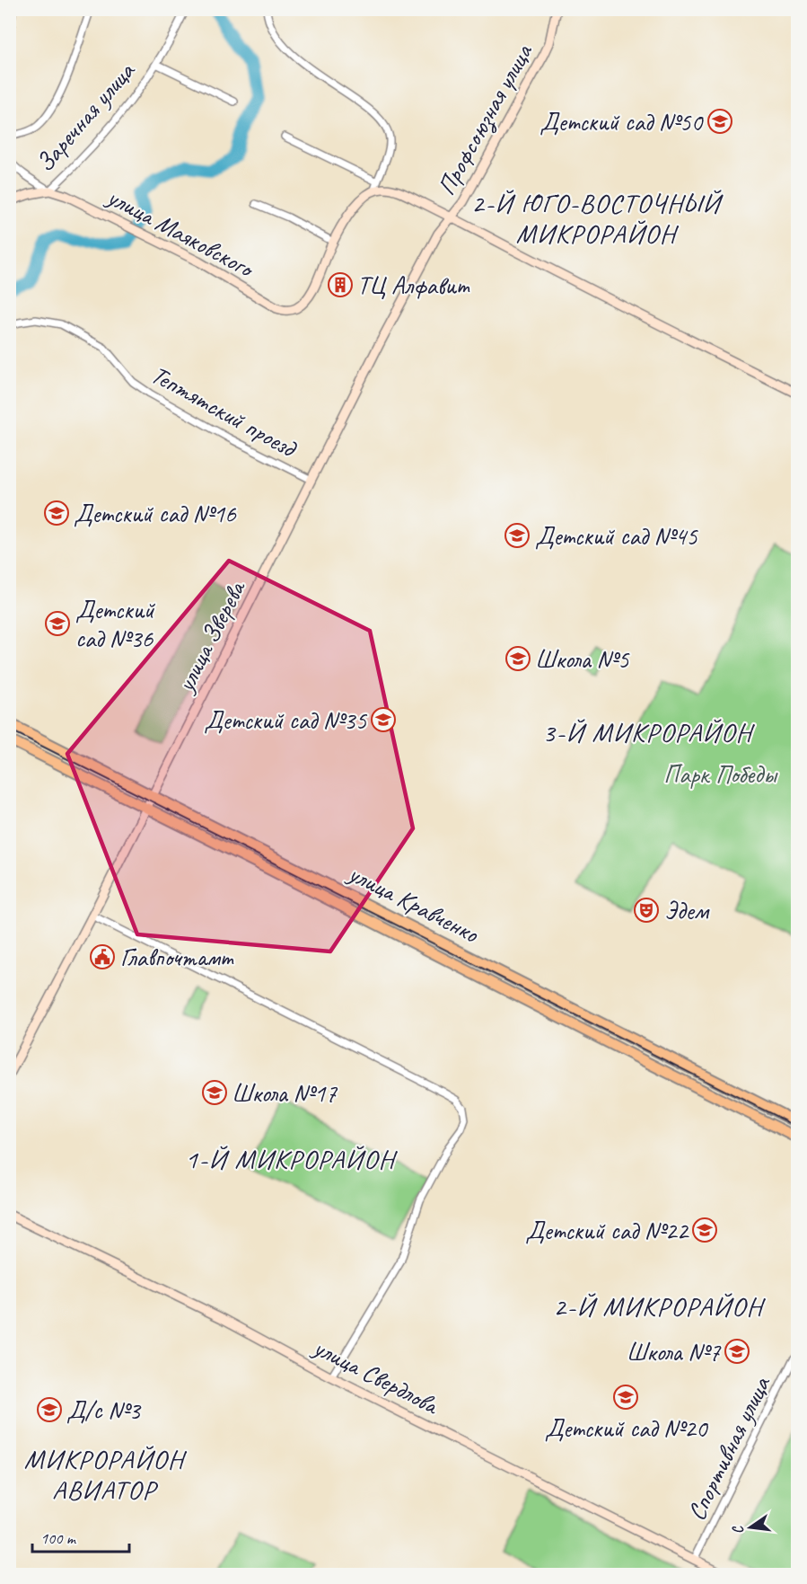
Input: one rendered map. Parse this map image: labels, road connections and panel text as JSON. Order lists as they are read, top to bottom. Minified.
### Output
{"streets":{"main road":["Заречная улица","Профсоюзная улица","улица Маяковского","улица Зверева","улица Кравченко","улица Свердлова"],"street":["Тептятский проезд","Спортивная улица"]},"crossings":[["Заречная улица","улица Маяковского"],["Профсоюзная улица","улица Зверева"],["Тептятский проезд","улица Зверева"],["улица Зверева","улица Кравченко"],["улица Свердлова","Спортивная улица"]],"districts":["2-Й ЮГО-ВОСТОЧНЫЙ МИКРОРАЙОН","3-Й МИКРОРАЙОН","1-Й МИКРОРАЙОН","2-Й МИКРОРАЙОН","МИКРОРАЙОН АВИАТОР"],"parks":["Парк Победы"],"places":{"school or university":["Детский сад №50","Детский сад №16","Детский сад №45","Детский сад №36","Школа №5","Детский сад №35","Школа №17","Детский сад №22","Школа №7","Детский сад №20","Д/с №3"],"building":["ТЦ Алфавит"],"theatre":["Эдем"],"public building":["Главпочтамт"]},"scale_bar":"100 m","north":"left"}
